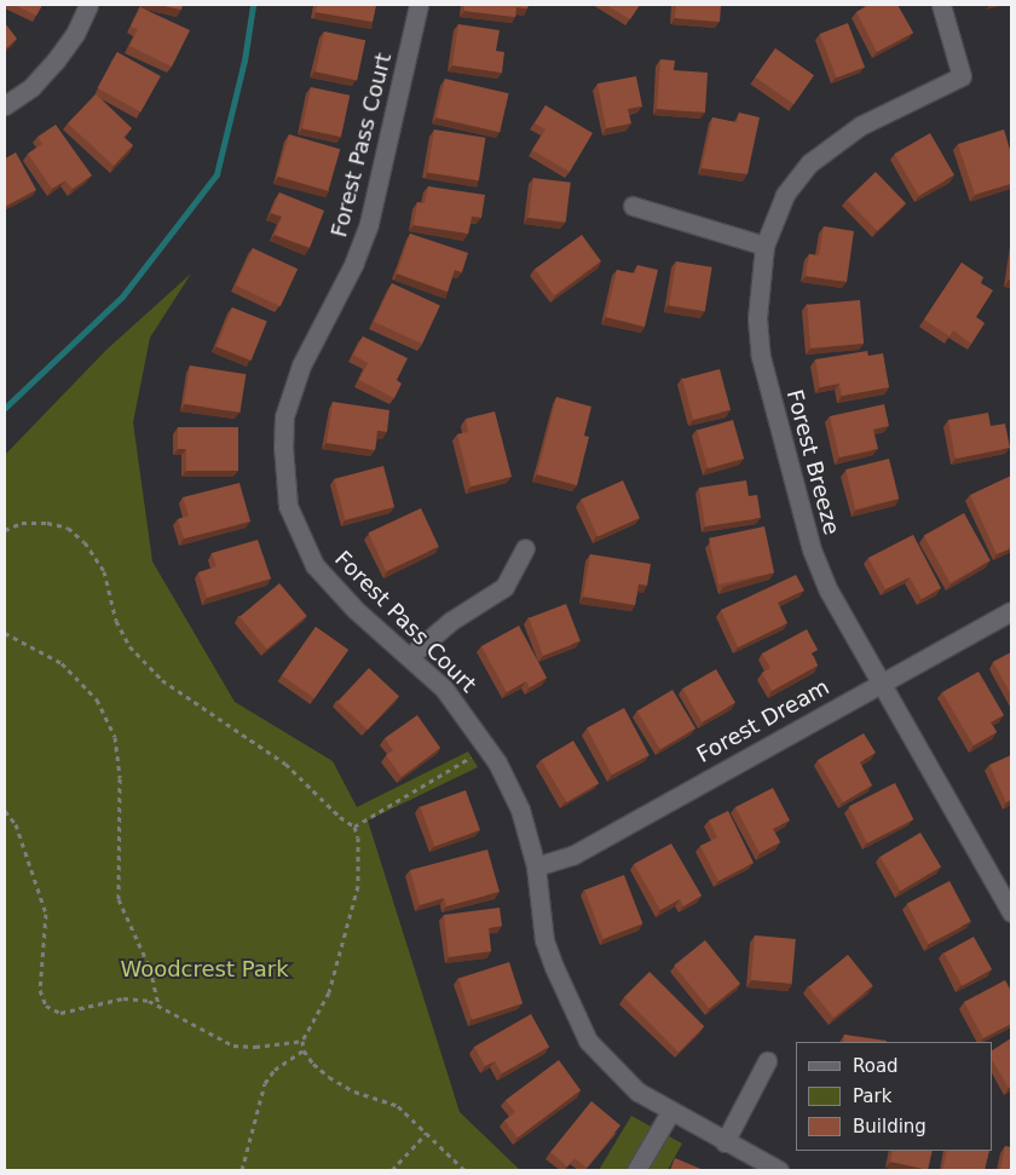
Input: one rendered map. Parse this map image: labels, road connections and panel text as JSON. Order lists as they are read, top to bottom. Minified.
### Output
{"streets":{"street":["Forest Pass Court","Forest Breeze","Forest Dream"]},"crossings":[["Forest Pass Court","Forest Dream"],["Forest Breeze","Forest Dream"]],"parks":["Woodcrest Park"],"legend":["Road","Park","Building"]}
